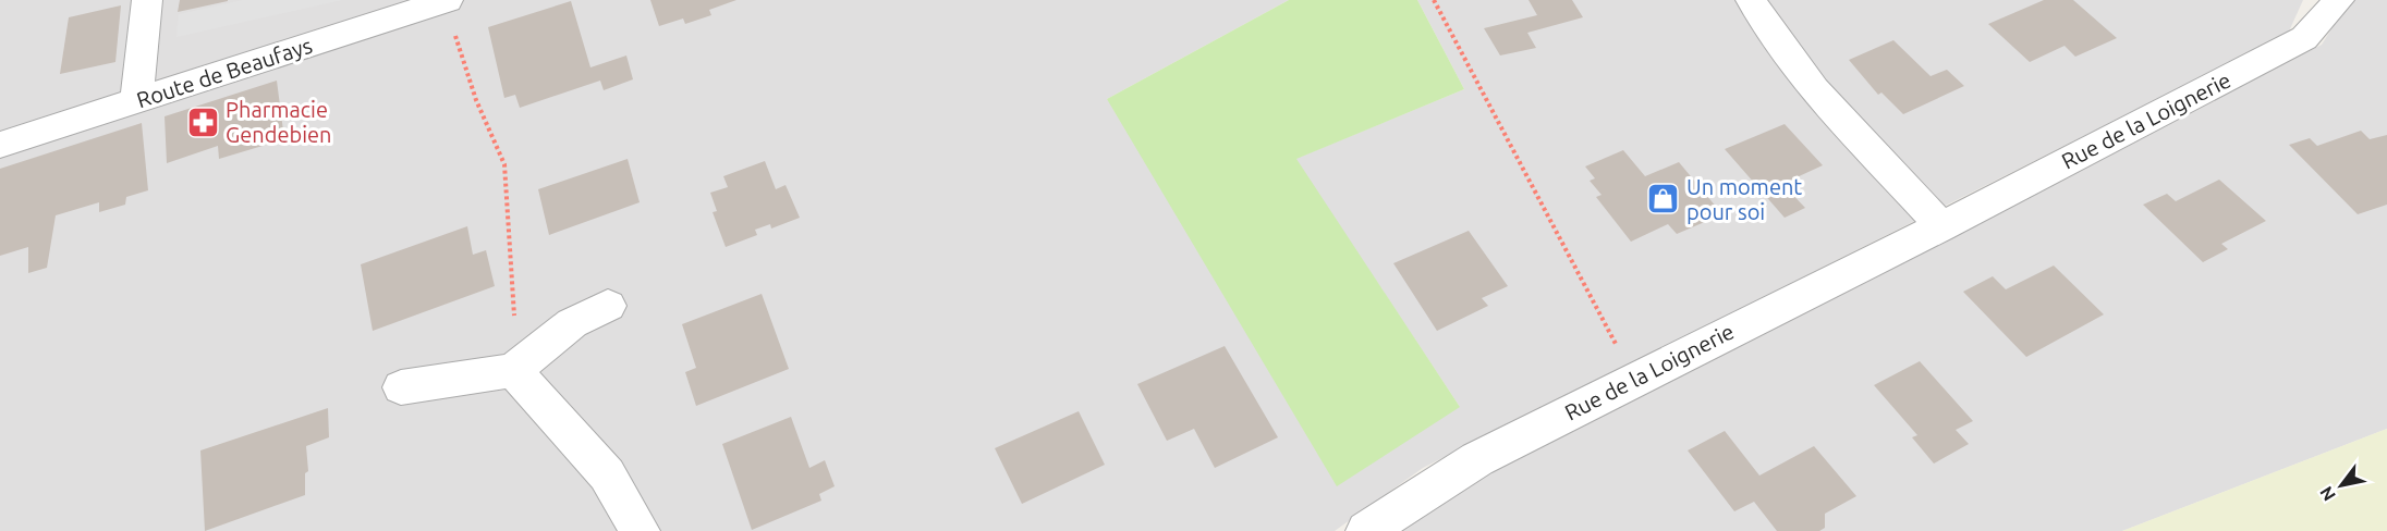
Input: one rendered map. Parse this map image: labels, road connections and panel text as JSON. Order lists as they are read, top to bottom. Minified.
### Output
{"streets":{"street":["Route de Beaufays","Rue de la Loignerie"]},"places":{"pharmacy":["Pharmacie Gendebien"],"shop":["Un moment pour soi"]},"north":"bottom left"}
